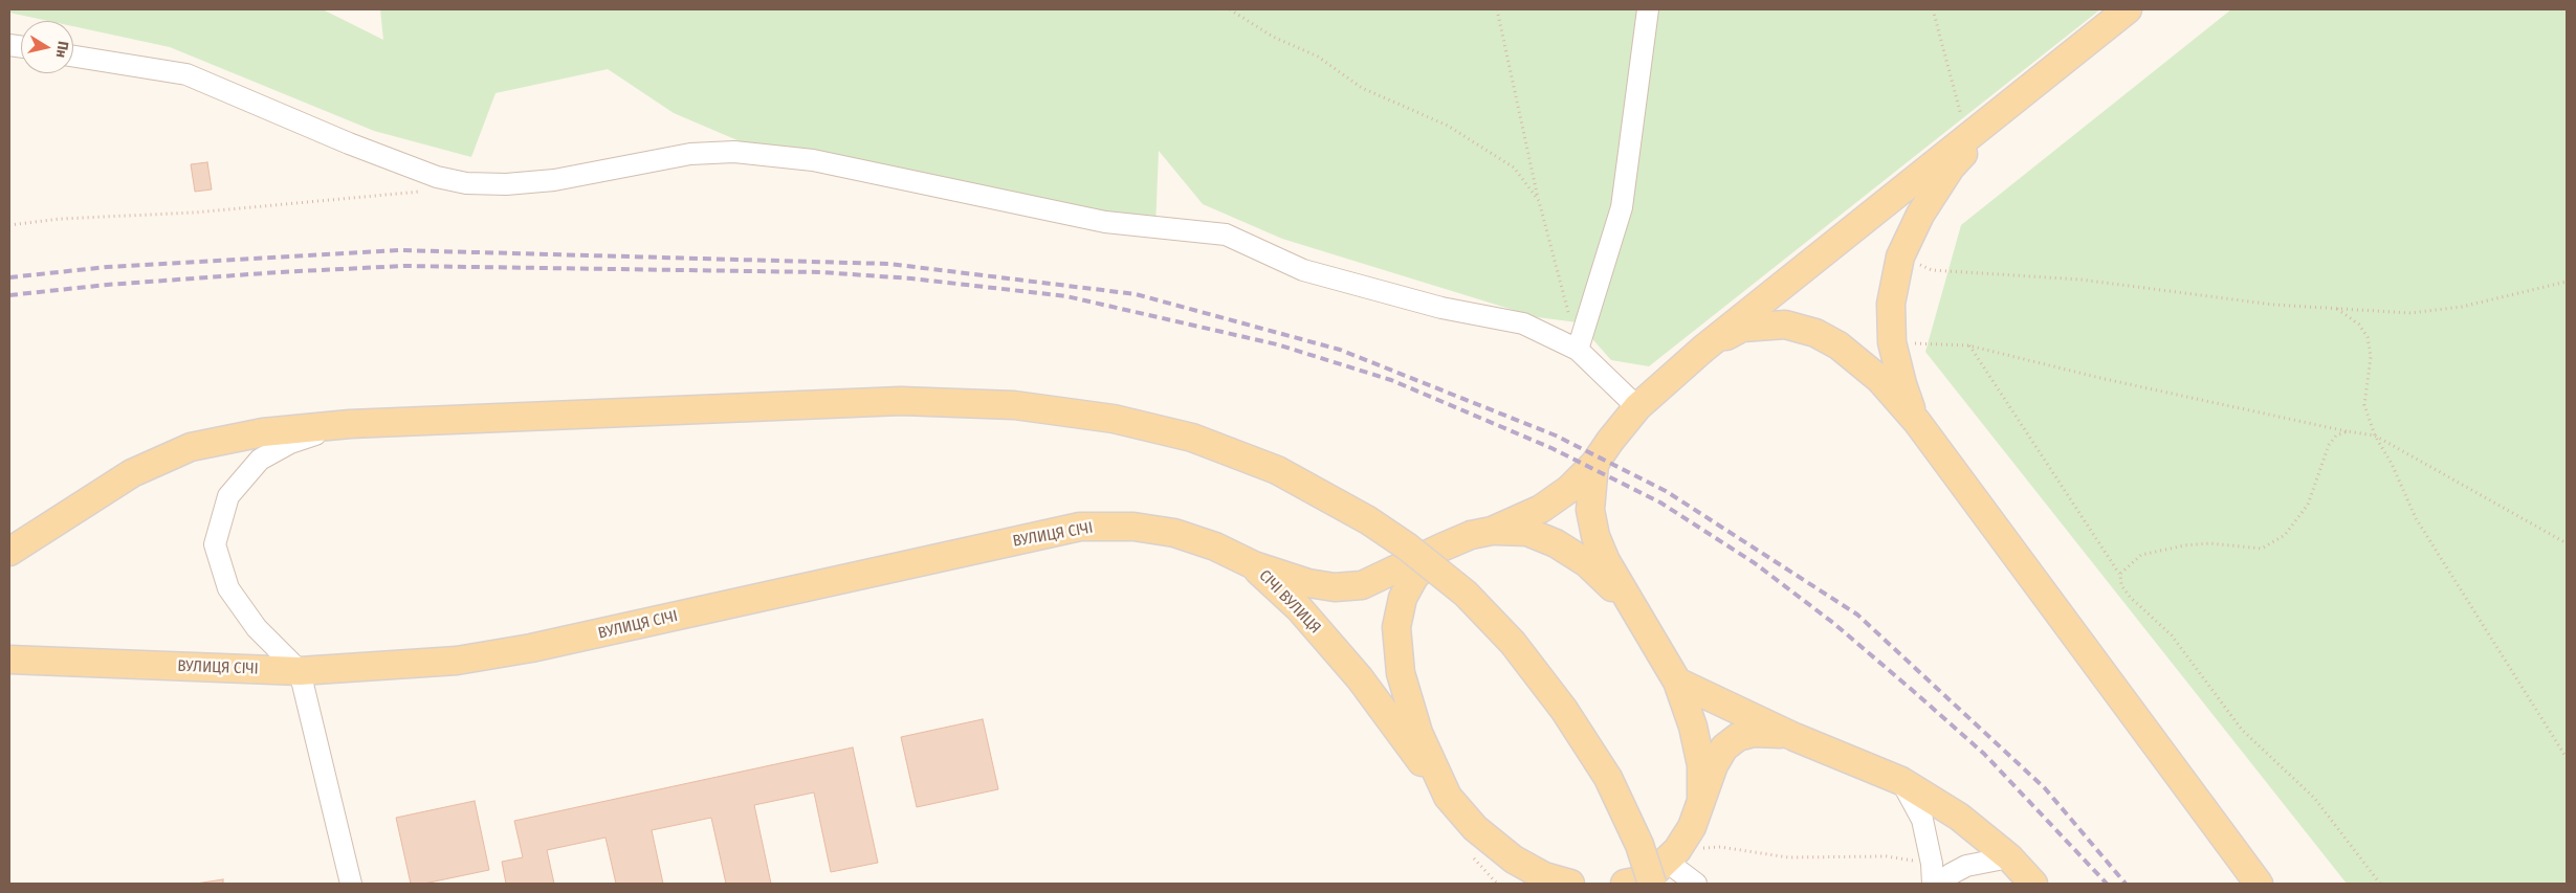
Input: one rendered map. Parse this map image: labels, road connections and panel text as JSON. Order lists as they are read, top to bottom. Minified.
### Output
{"streets":{"main road":["ВУЛИЦЯ СІЧІ","СІЧІ ВУЛИЦЯ"]},"crossings":[["ВУЛИЦЯ СІЧІ","СІЧІ ВУЛИЦЯ"]],"north":"right"}
